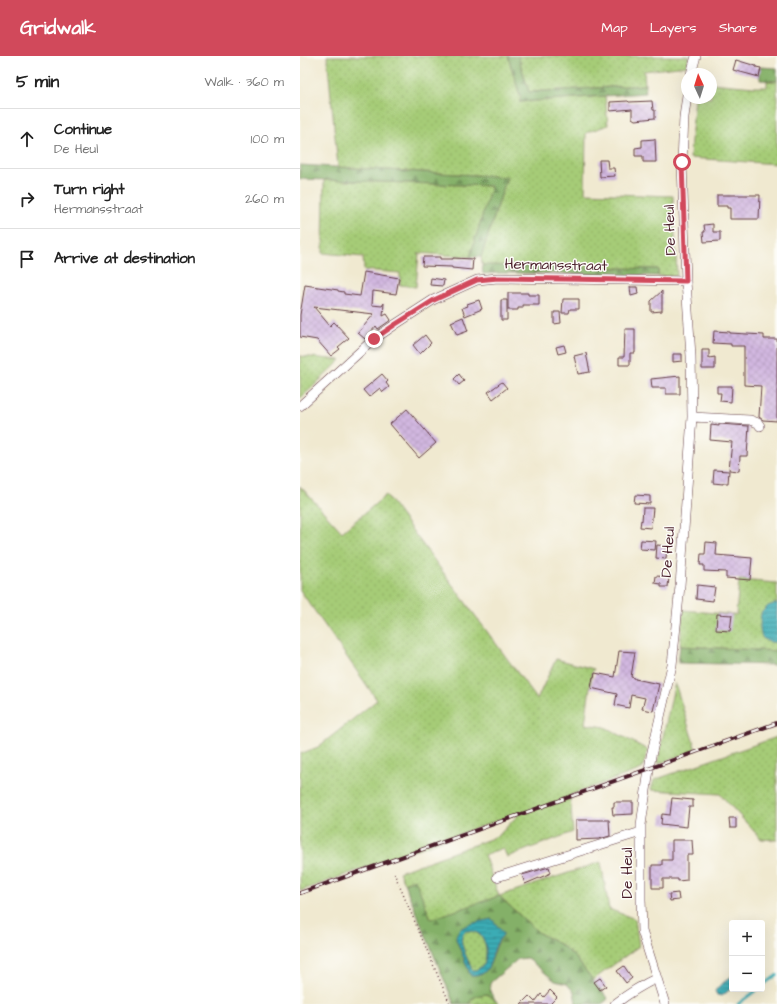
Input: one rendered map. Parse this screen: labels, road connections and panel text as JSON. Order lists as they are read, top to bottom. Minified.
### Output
{"streets":{"street":["De Heul","Hermansstraat"]},"crossings":[["De Heul","Hermansstraat"]],"north":"top","page":{"header":"Gridwalk","nav":["Map","Layers","Share"],"heading":["5 min","Walk · 360 m"],"list":[["Continue","De Heul","100 m"],["Turn right","Hermansstraat","260 m"],"Arrive at destination"],"map_buttons":["+","−"]}}
